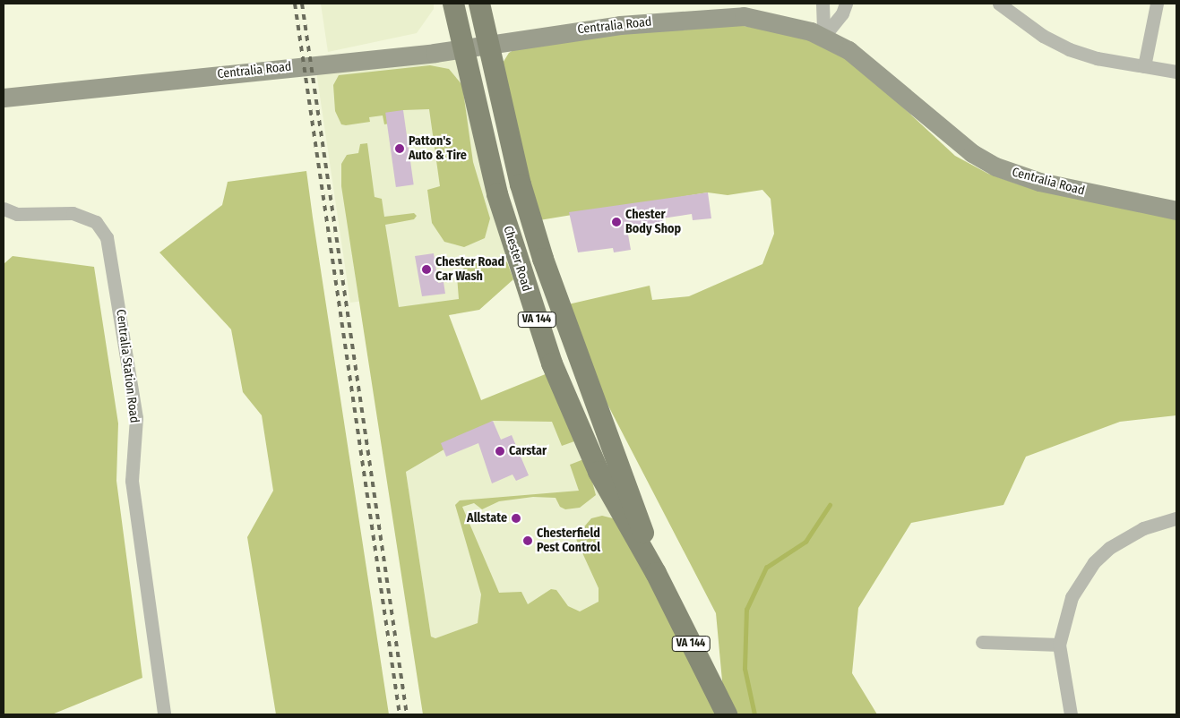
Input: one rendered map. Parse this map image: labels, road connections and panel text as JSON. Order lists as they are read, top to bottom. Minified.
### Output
{"streets":{"main road":["Chester Road","VA 144"],"street":["Centralia Road","Centralia Station Road"]},"crossings":[["Centralia Road","Chester Road"]],"places":["Patton's Auto & Tire","Chester Body Shop","Chester Road Car Wash","Carstar","Allstate","Chesterfield Pest Control"]}
